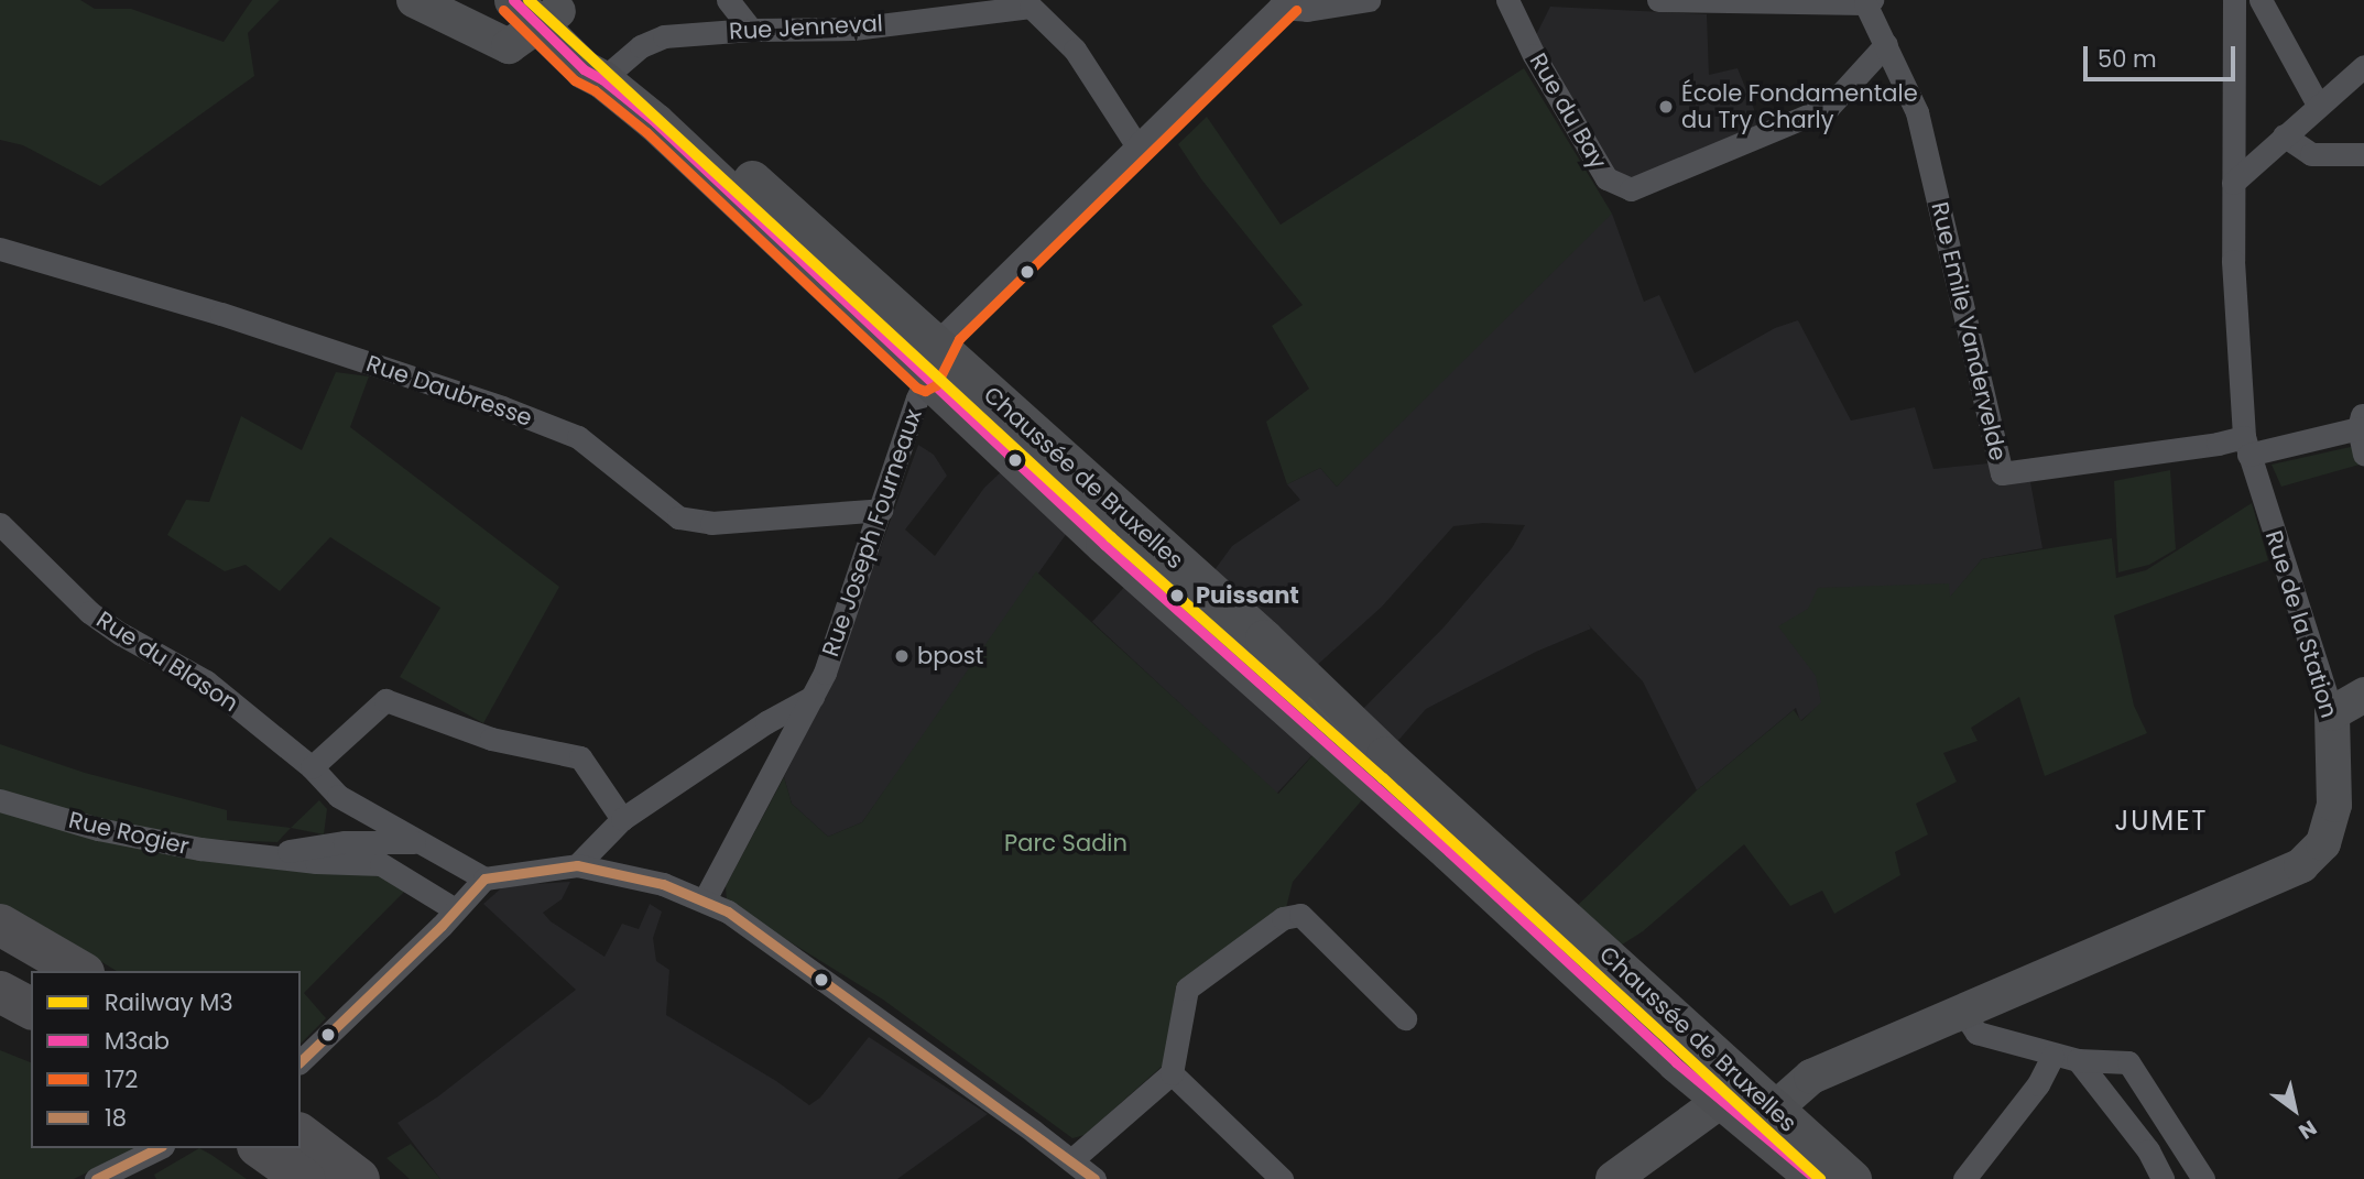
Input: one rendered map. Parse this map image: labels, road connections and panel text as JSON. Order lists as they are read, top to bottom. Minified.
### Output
{"streets":{"main road":["Chaussée de Bruxelles"],"street":["Rue Jenneval","Rue du Bay","Rue Emile Vandervelde","Rue Daubresse","Rue Joseph Fourneaux","Rue de la Station","Rue du Blason","Rue Rogier"]},"crossings":[["Rue Jenneval","Chaussée de Bruxelles"],["Rue Jenneval","Rue Joseph Fourneaux"],["Rue du Bay","Rue Emile Vandervelde"],["Rue Emile Vandervelde","Rue de la Station"],["Rue Daubresse","Rue Joseph Fourneaux"],["Chaussée de Bruxelles","Rue Joseph Fourneaux"],["Chaussée de Bruxelles","Rue de la Station"]],"districts":["JUMET"],"parks":["Parc Sadin"],"places":["École Fondamentale du Try Charly","Puissant","bpost"],"lines":["rail line M3","transit line M3ab","transit line 172","transit line 18"],"legend":["Railway M3","M3ab","172","18"],"scale_bar":"50 m","north":"bottom right"}
